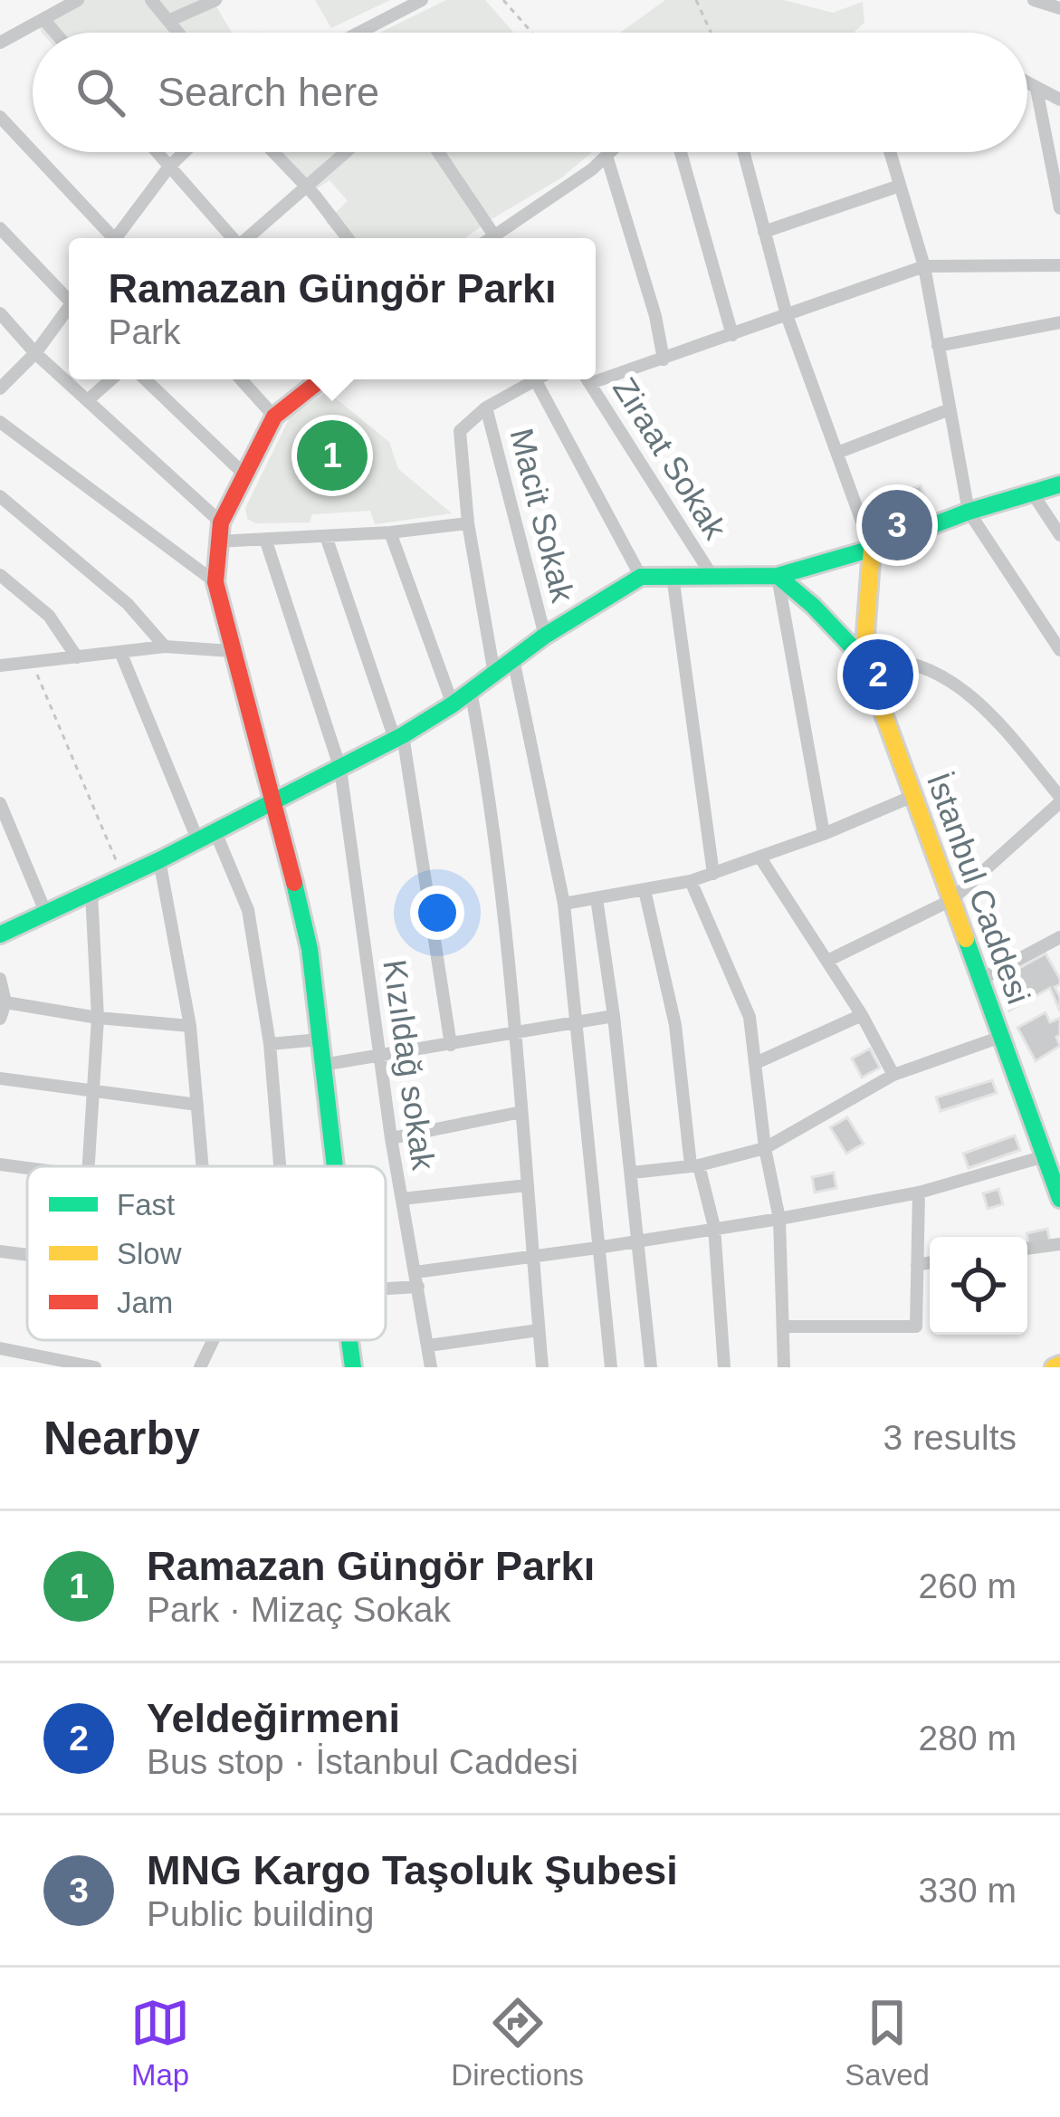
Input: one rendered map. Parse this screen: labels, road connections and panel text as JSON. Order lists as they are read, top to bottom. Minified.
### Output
{"streets":{"street":["Ziraat Sokak","Macit Sokak","İstanbul Caddesi","Kızıldağ sokak"]},"legend":["Fast","Slow","Jam"],"page":{"search":"Search here","popup":["Ramazan Güngör Parkı","Park"],"pins":["1","3","2"],"heading":["Nearby","3 results"],"list":[{"mark":"1","name":"Ramazan Güngör Parkı","note":"Park · Mizaç Sokak","value":"260 m"},{"mark":"2","name":"Yeldeğirmeni","note":"Bus stop · İstanbul Caddesi","value":"280 m"},{"mark":"3","name":"MNG Kargo Taşoluk Şubesi","note":"Public building","value":"330 m"}],"nav":["Map","Directions","Saved"]}}
